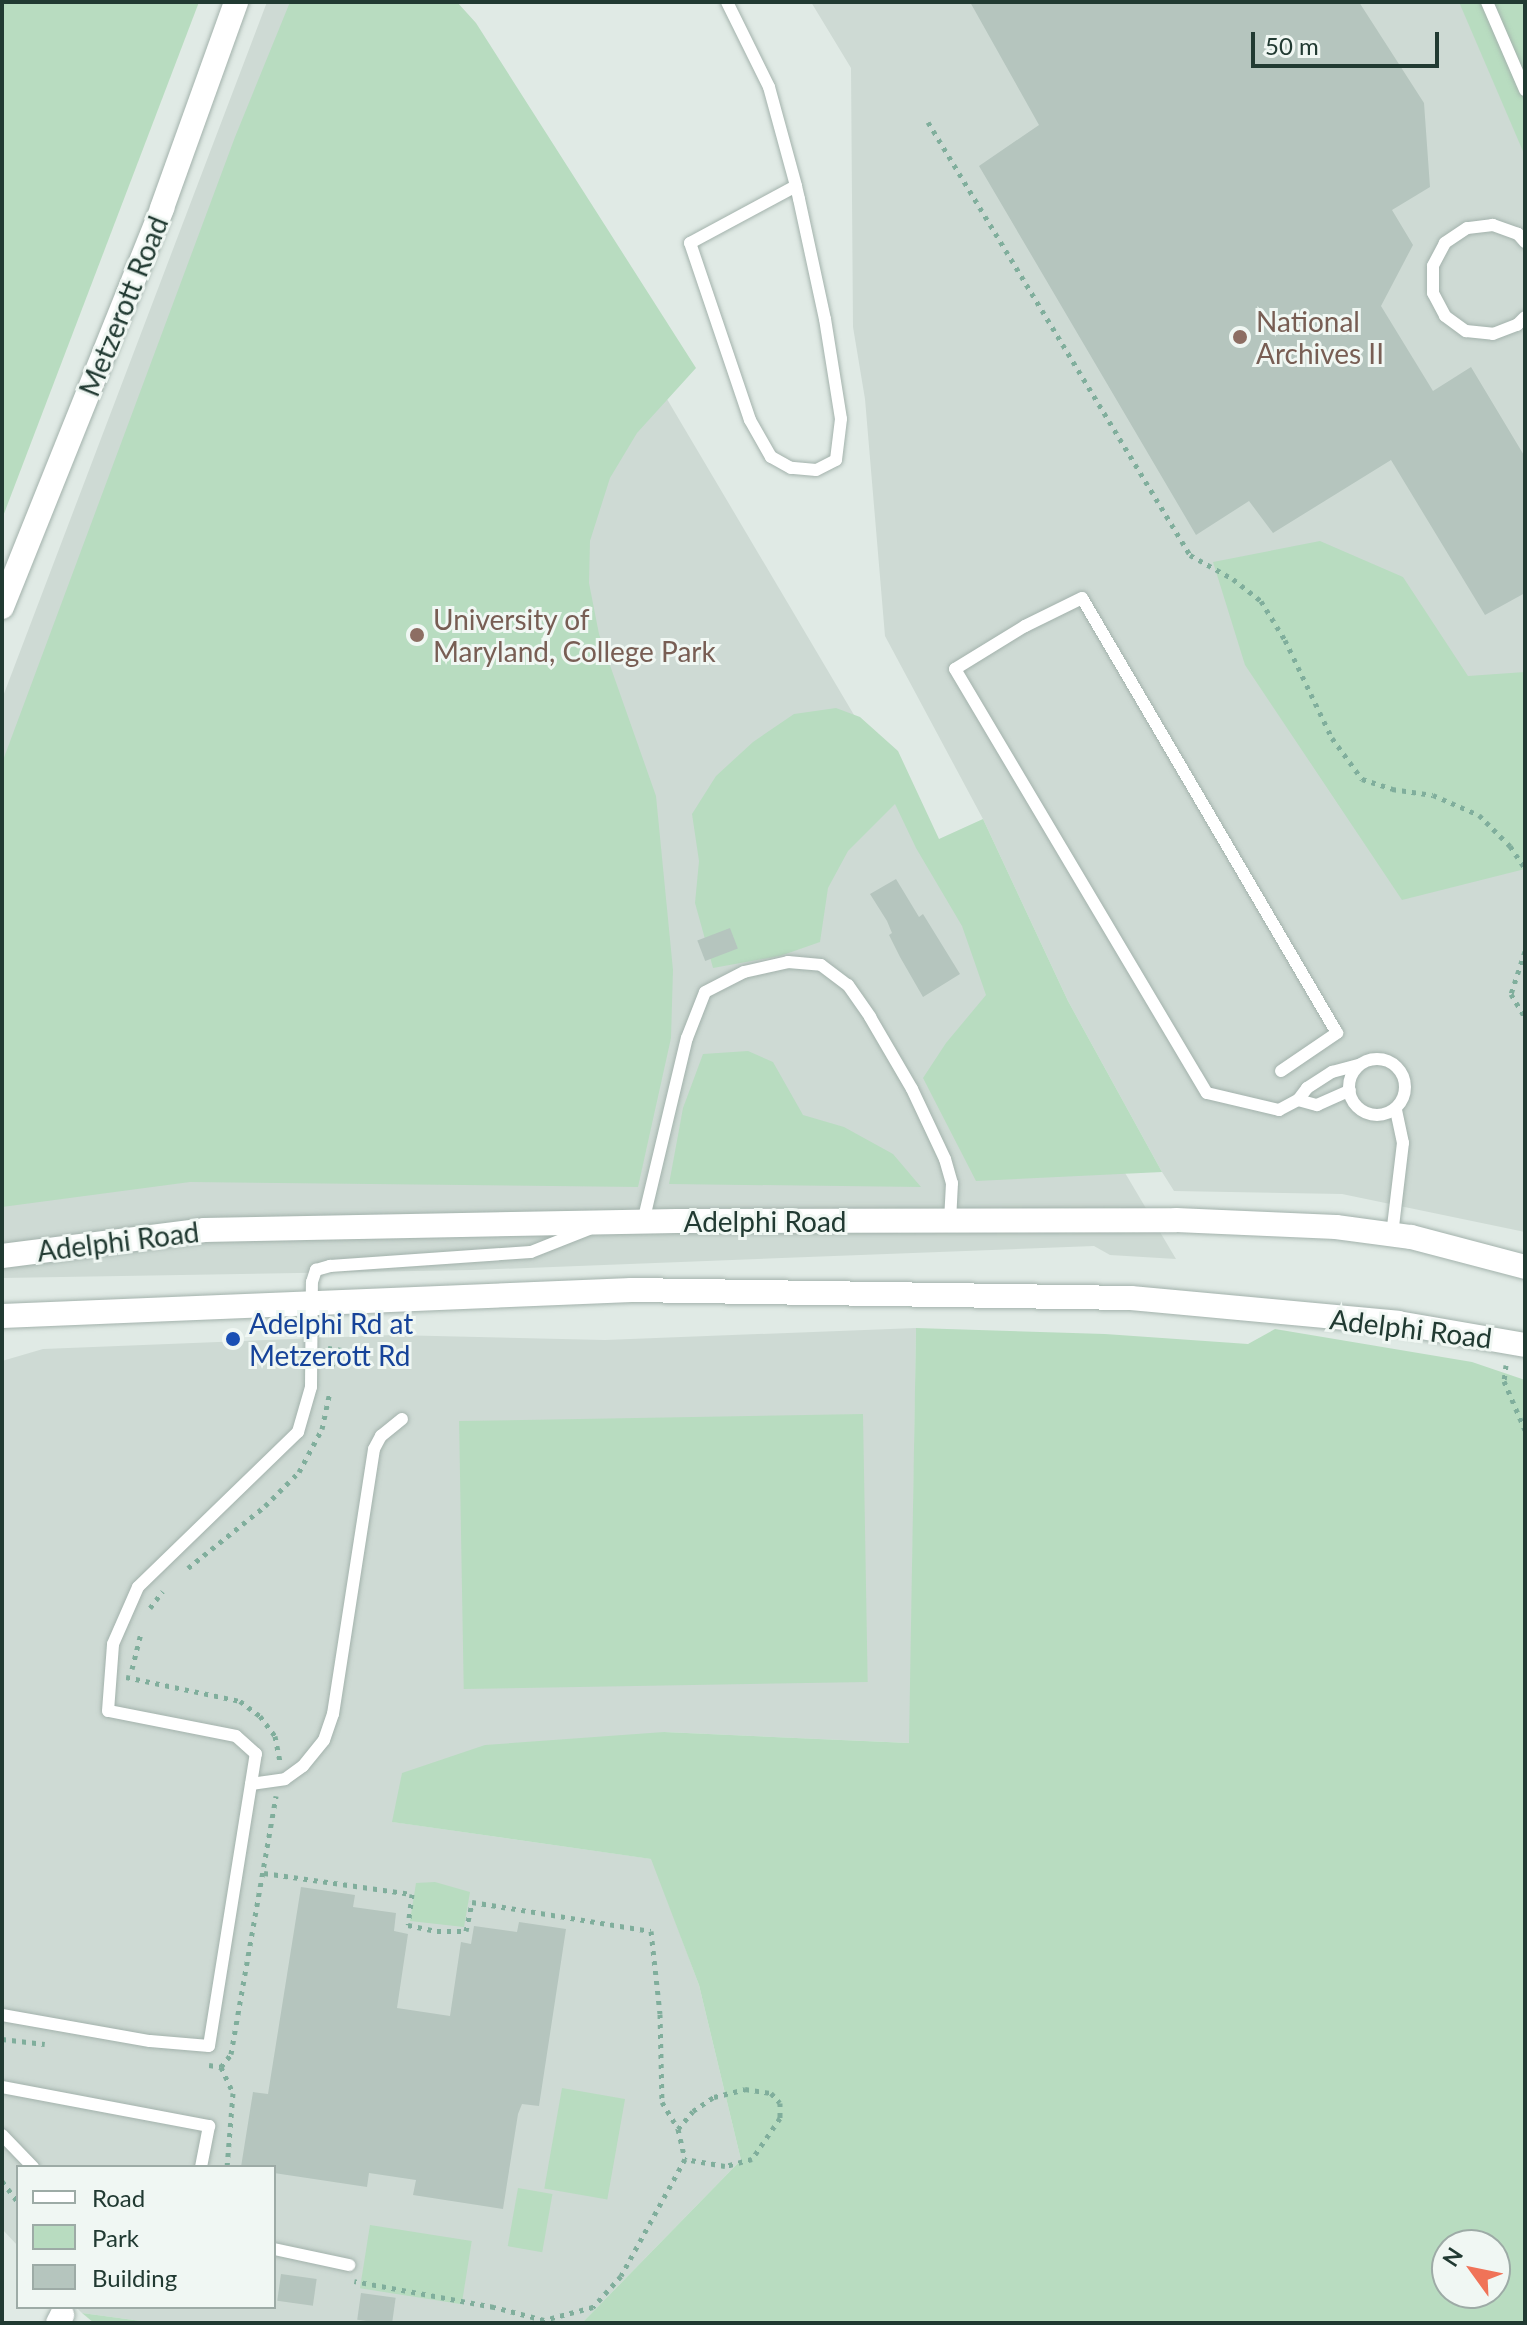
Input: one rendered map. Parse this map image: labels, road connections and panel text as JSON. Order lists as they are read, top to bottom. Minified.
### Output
{"streets":{"main road":["Metzerott Road","Adelphi Road"]},"places":["National Archives II","University of Maryland, College Park","Adelphi Rd at Metzerott Rd"],"legend":["Road","Park","Building"],"scale_bar":"50 m","north":"top left"}
